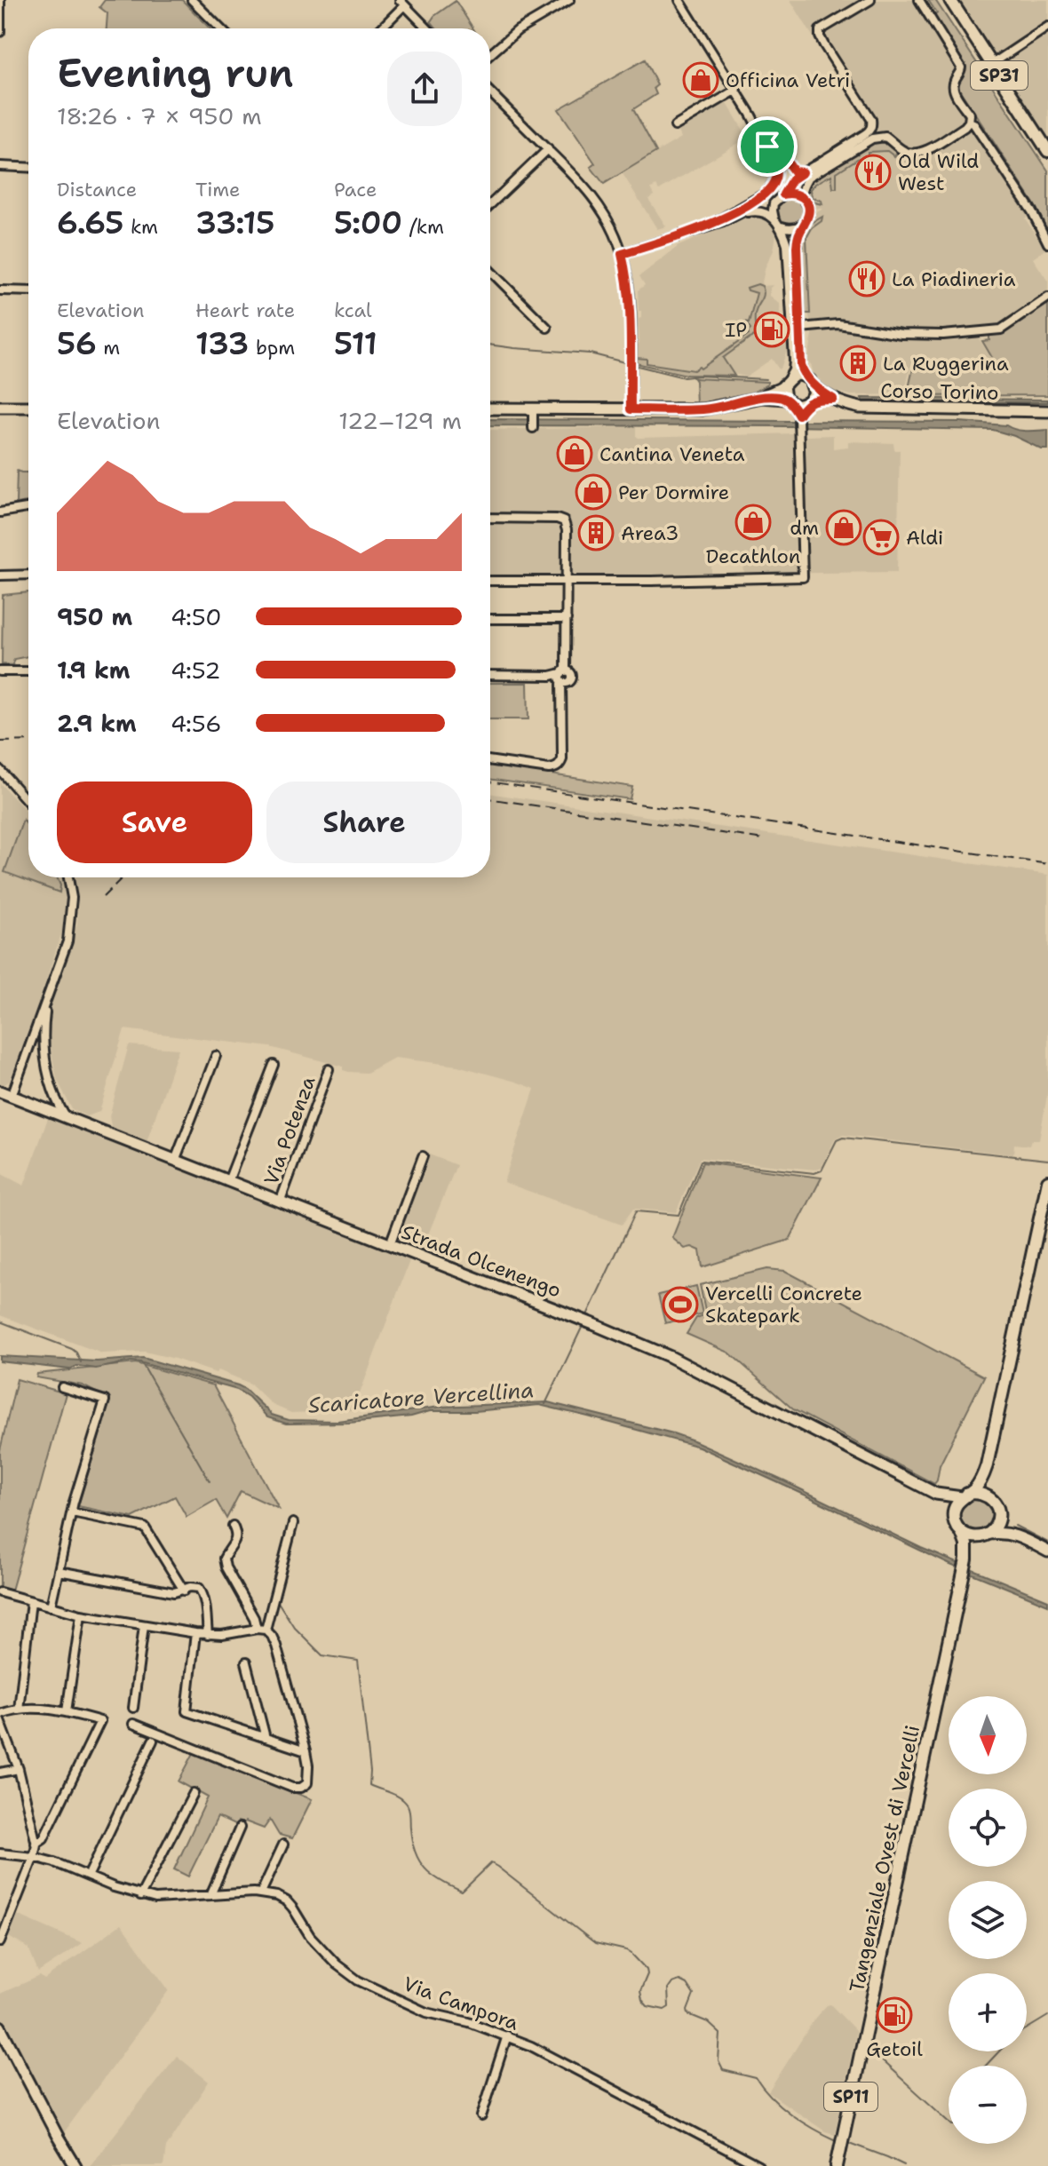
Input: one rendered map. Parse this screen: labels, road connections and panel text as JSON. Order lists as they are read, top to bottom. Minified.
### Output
{"streets":{"main road":["SP31","Tangenziale Ovest di Vercelli","SP11"],"street":["Corso Torino","Via Potenza","Strada Olcenengo","Via Campora"]},"crossings":[["Via Potenza","Strada Olcenengo"],["Strada Olcenengo","Tangenziale Ovest di Vercelli"]],"water":["Scaricatore Vercellina"],"places":{"shop":["Officina Vetri","Cantina Veneta","Per Dormire","Decathlon","dm"],"restaurant":["Old Wild West","La Piadineria"],"fuel station":["IP","Getoil"],"building":["La Ruggerina","Area3"],"supermarket":["Aldi"],"sports":["Vercelli Concrete Skatepark"]},"north":"bottom","page":{"heading":["Evening run","18:26 · 7 × 950 m"],"stats":[["Distance","6.65 km"],["Time","33:15"],["Pace","5:00 /km"],["Elevation","56 m"],["Heart rate","133 bpm"],["kcal","511"]],"chart":["Elevation","122–129 m"],"list":[{"name":"950 m","note":"4:50"},{"name":"1.9 km","note":"4:52"},{"name":"2.9 km","note":"4:56"}],"buttons":["Save","Share"],"map_buttons":["+","−"]}}
